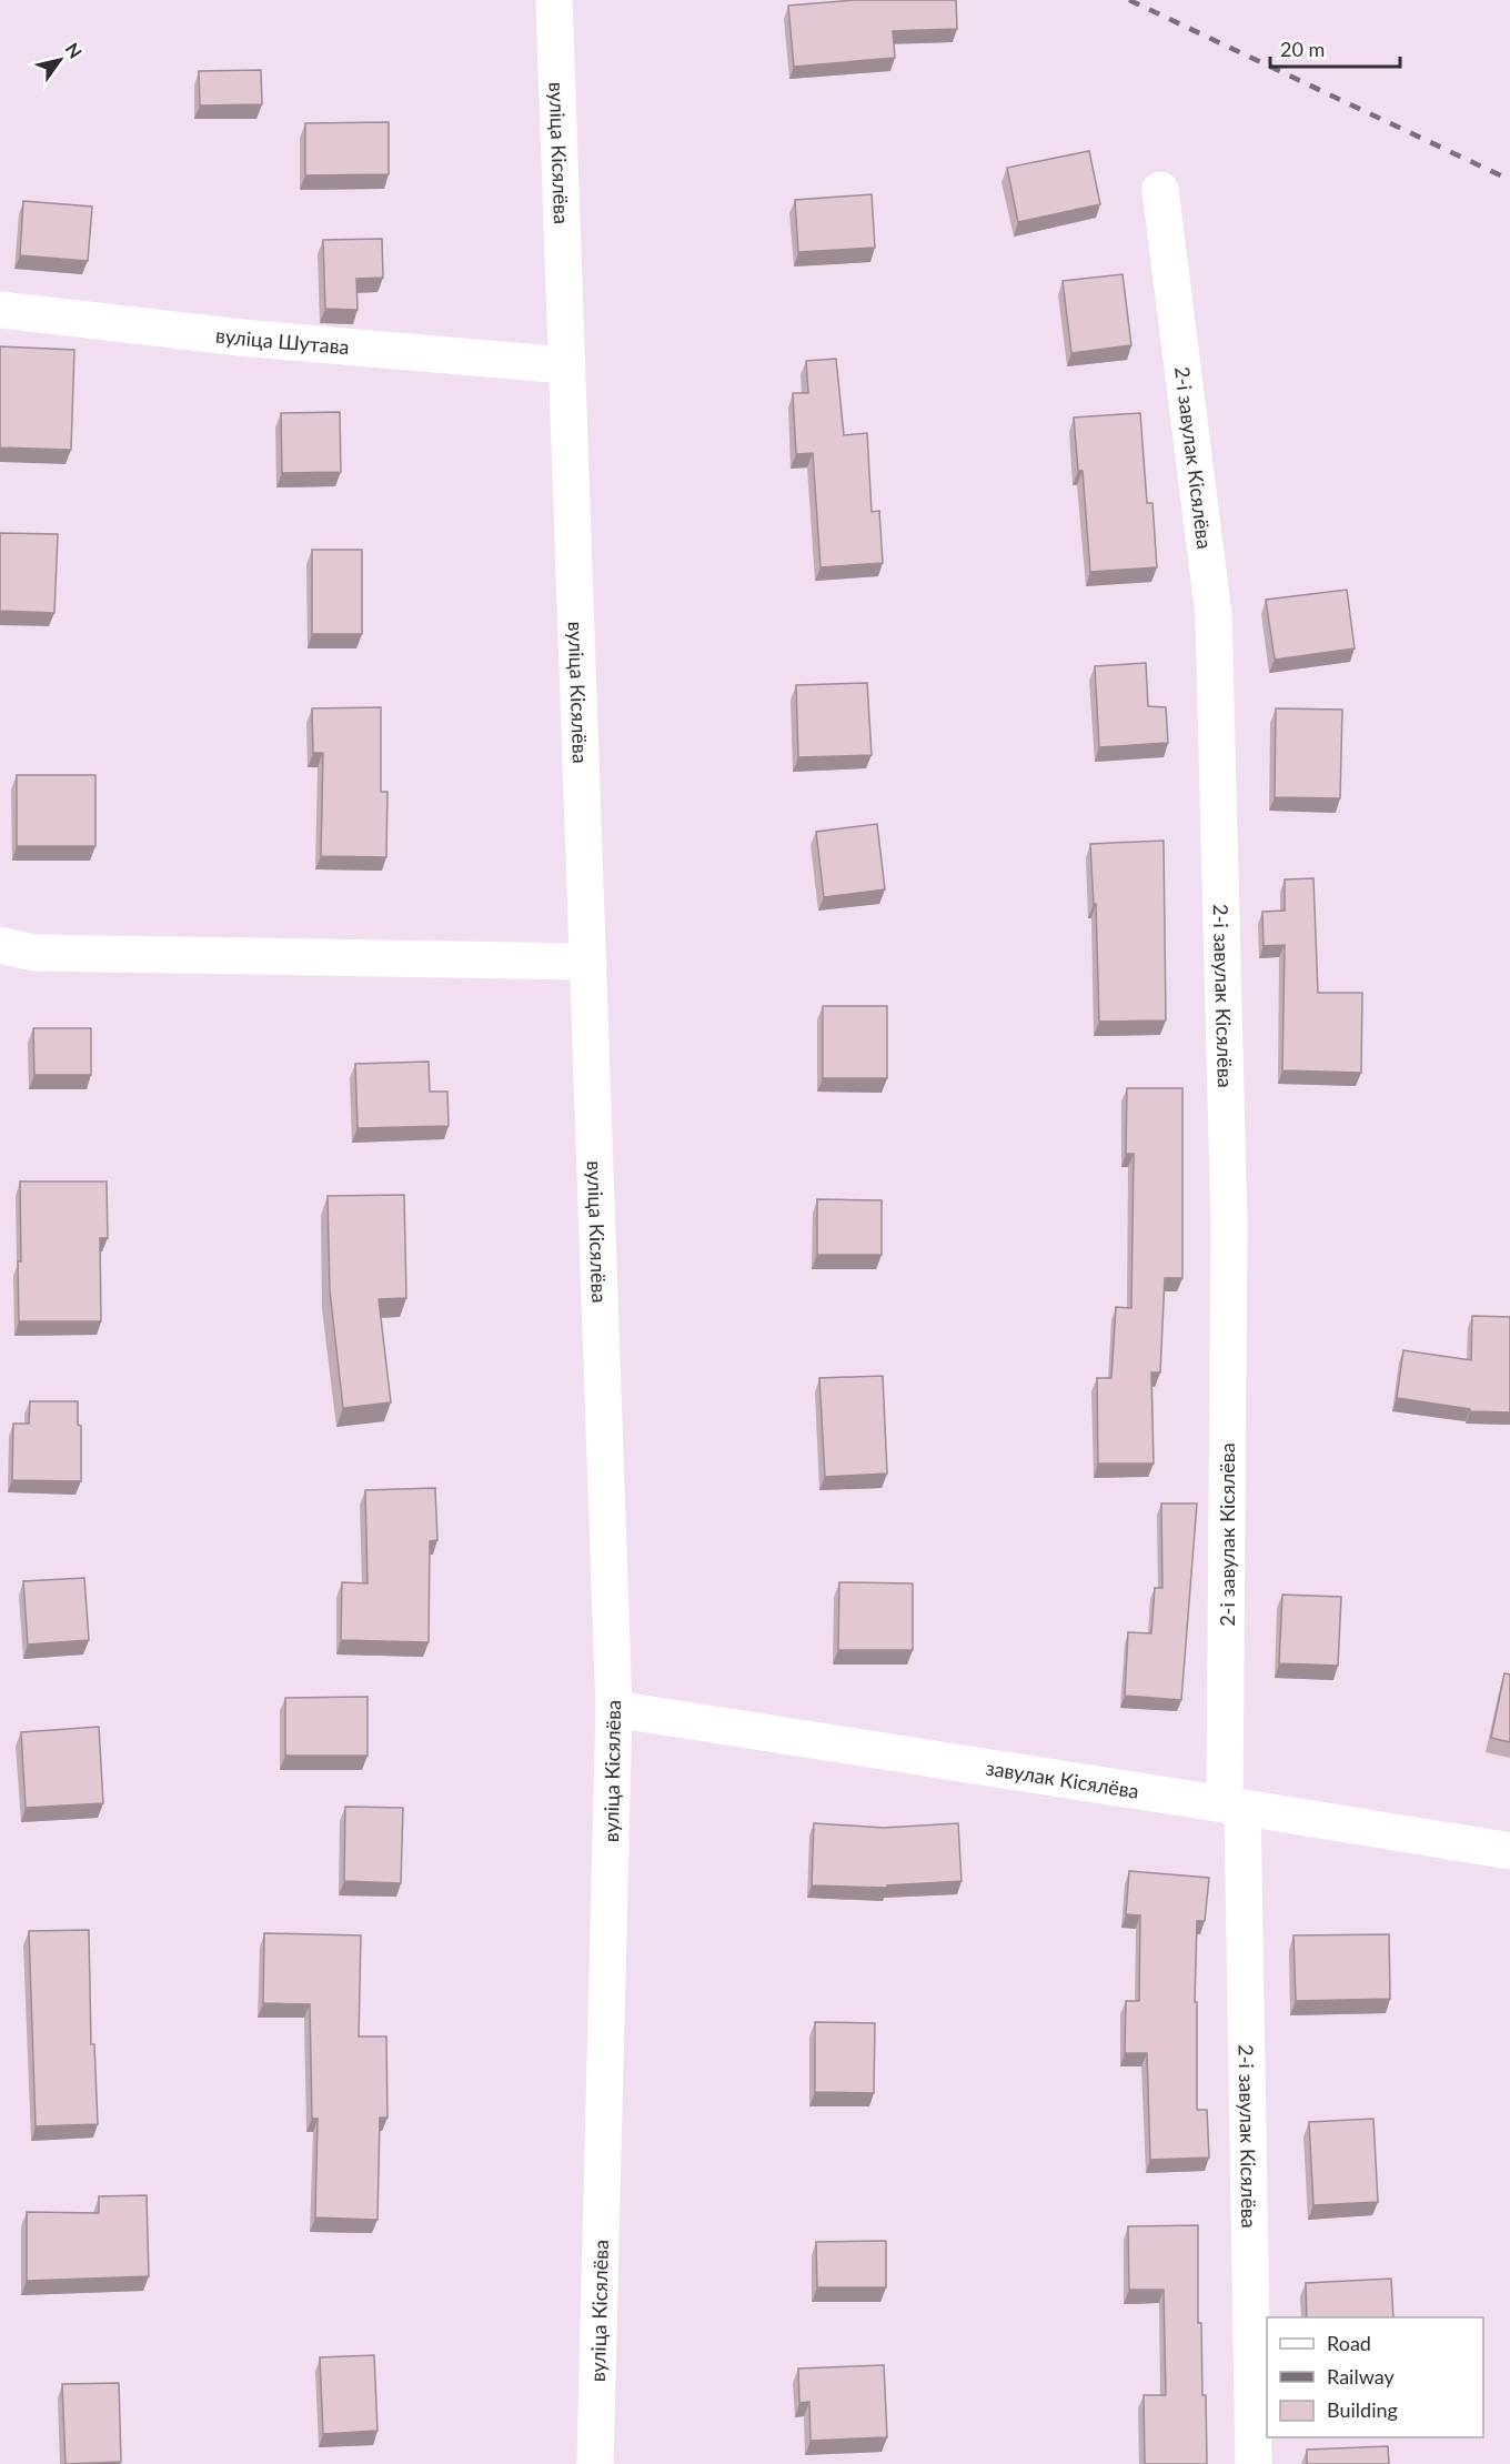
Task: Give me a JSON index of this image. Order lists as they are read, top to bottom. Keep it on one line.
{"streets":{"street":["вуліца Кісялёва","вуліца Шутава","2-і завулак Кісялёва","завулак Кісялёва"]},"crossings":[["вуліца Кісялёва","вуліца Шутава"],["вуліца Кісялёва","завулак Кісялёва"],["2-і завулак Кісялёва","завулак Кісялёва"]],"legend":["Road","Railway","Building"],"scale_bar":"20 m","north":"top right"}
